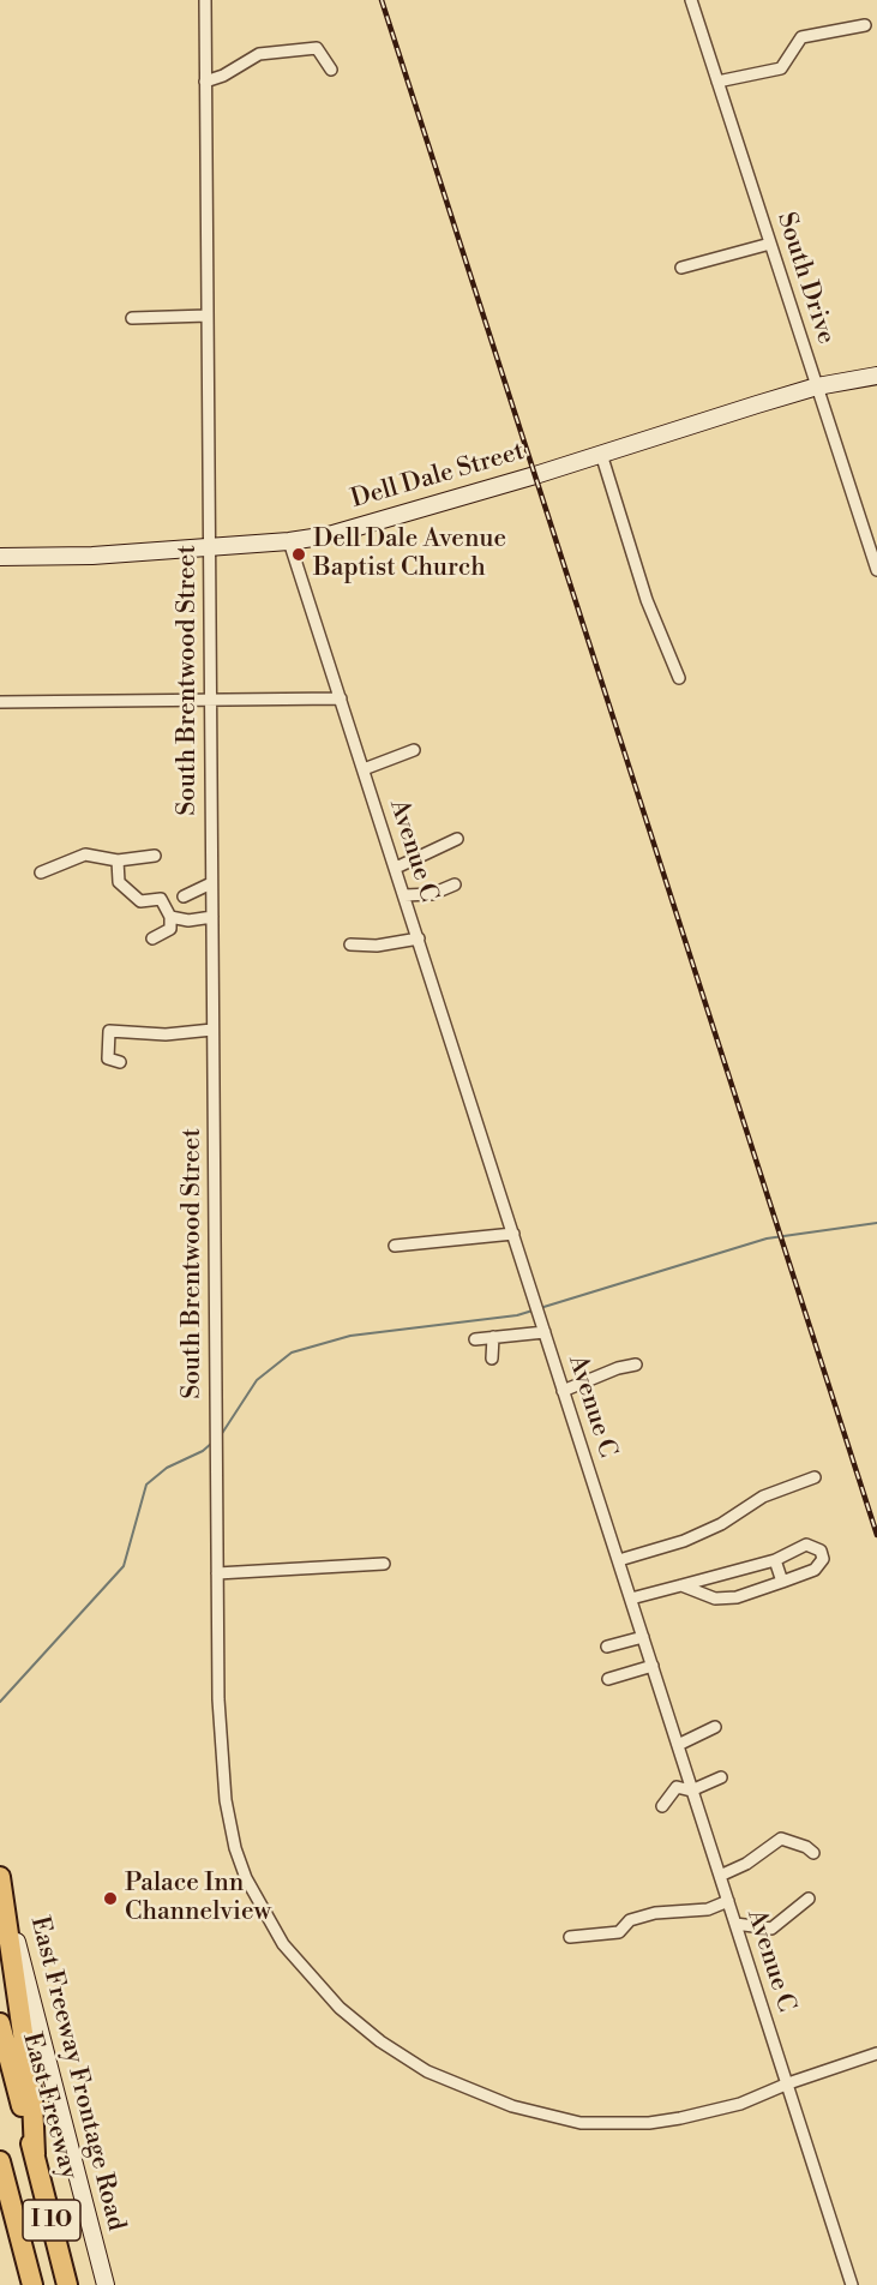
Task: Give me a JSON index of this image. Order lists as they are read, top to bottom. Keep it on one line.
{"streets":{"highway":["East Freeway","I 10"],"main road":["Dell Dale Street","East Freeway Frontage Road"],"street":["South Drive","South Brentwood Street","Avenue C"]},"crossings":[["South Drive","Dell Dale Street"],["Dell Dale Street","South Brentwood Street"],["Dell Dale Street","Avenue C"],["South Brentwood Street","Avenue C"]],"places":["Dell Dale Avenue Baptist Church","Palace Inn Channelview"]}
